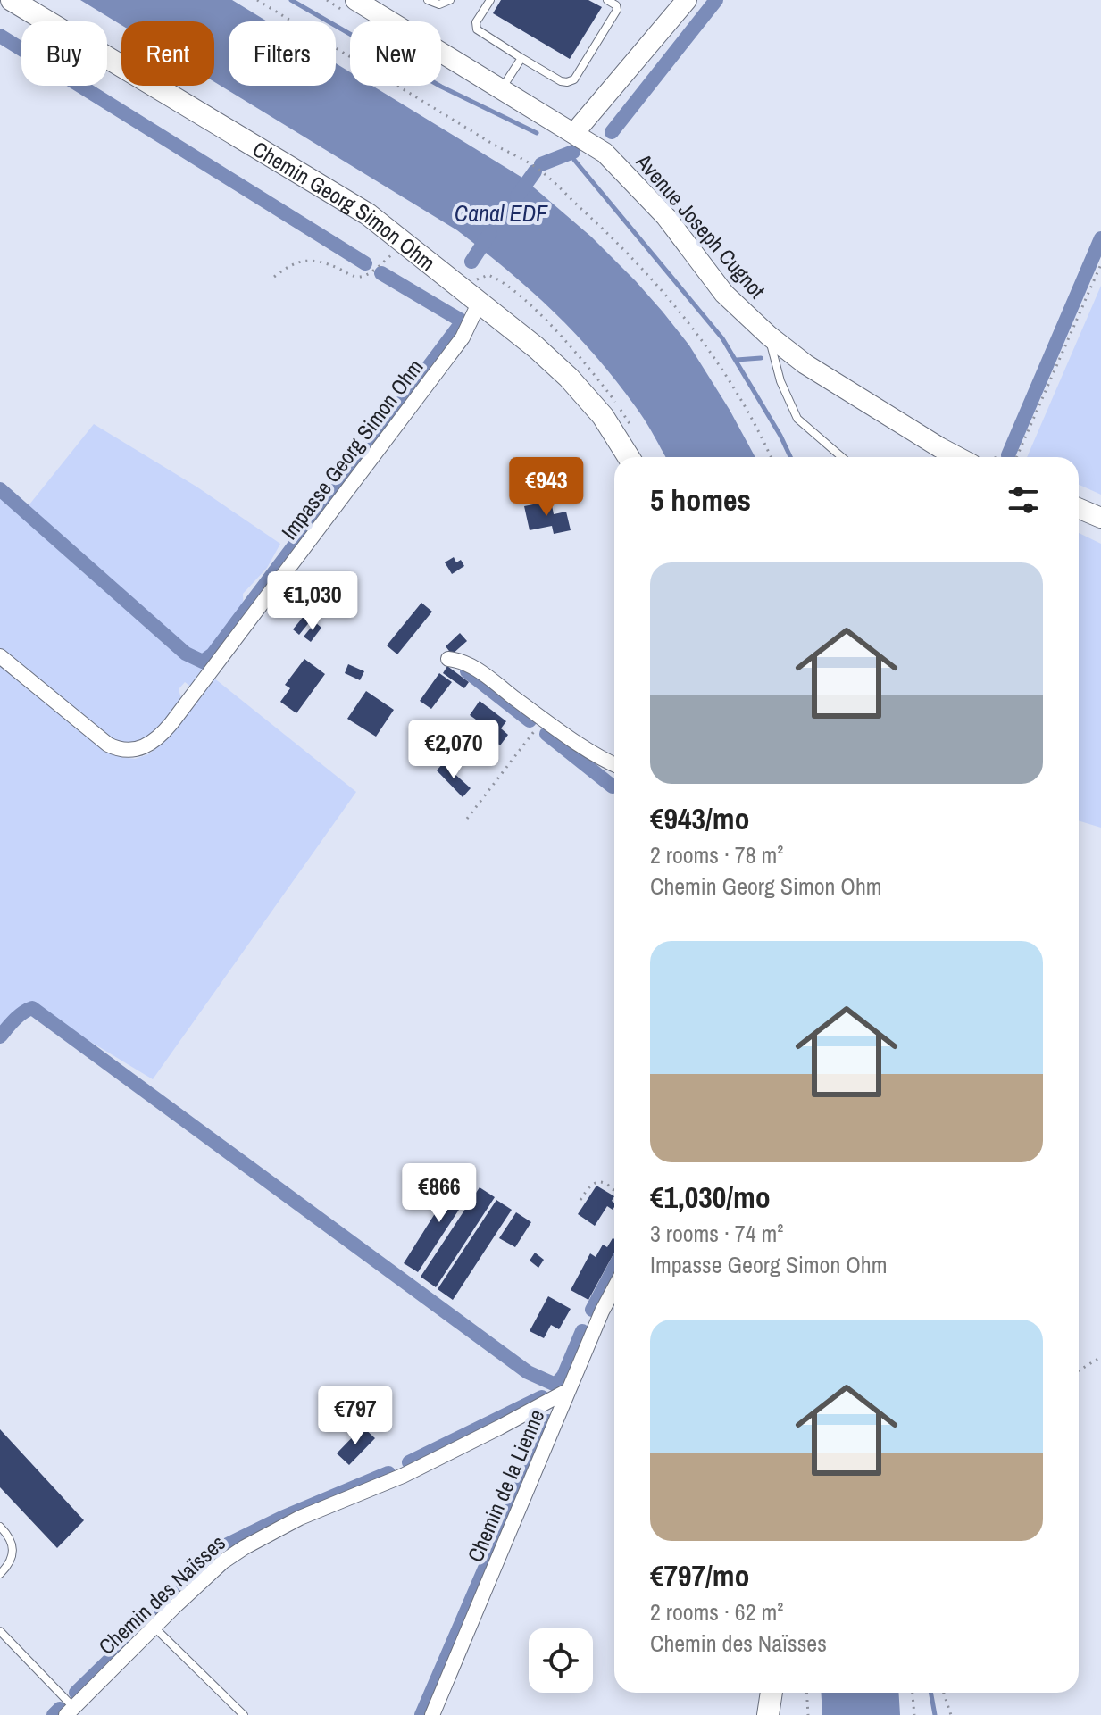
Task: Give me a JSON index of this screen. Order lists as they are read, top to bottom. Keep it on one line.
{"streets":{"main road":["Chemin Georg Simon Ohm"],"street":["Avenue Joseph Cugnot","Impasse Georg Simon Ohm","Chemin de la Lienne","Chemin des Naïsses"]},"crossings":[["Chemin Georg Simon Ohm","Impasse Georg Simon Ohm"],["Chemin de la Lienne","Chemin des Naïsses"]],"water":["Canal EDF"],"page":{"chip":["Buy","Rent","Filters","New"],"price":["€943","€1,030","€2,070","€866","€797"],"heading":"5 homes","list":[{"name":"€943/mo","note":"2 rooms · 78 m² · Chemin Georg Simon Ohm"},{"name":"€1,030/mo","note":"3 rooms · 74 m² · Impasse Georg Simon Ohm"},{"name":"€797/mo","note":"2 rooms · 62 m² · Chemin des Naïsses"}]}}
